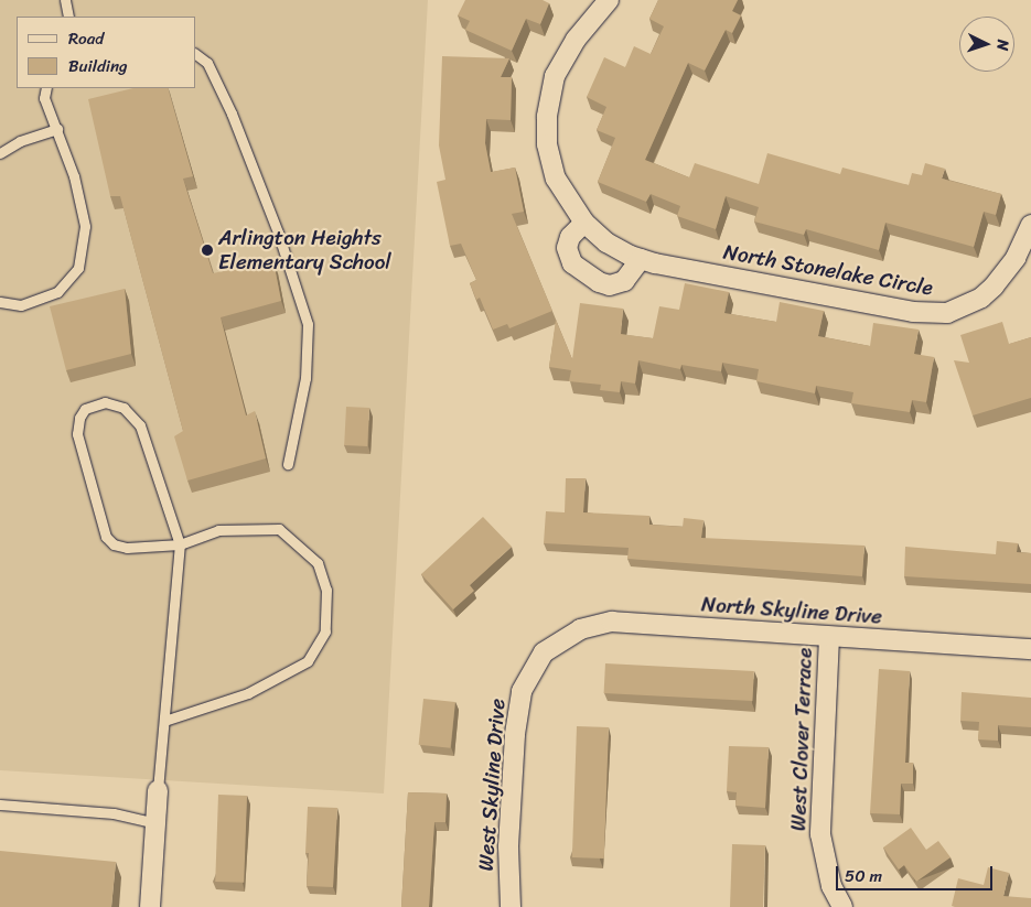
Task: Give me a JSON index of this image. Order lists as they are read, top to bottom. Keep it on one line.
{"streets":{"street":["North Stonelake Circle","North Skyline Drive","West Clover Terrace","West Skyline Drive"]},"crossings":[["North Skyline Drive","West Clover Terrace"],["North Skyline Drive","West Skyline Drive"]],"places":["Arlington Heights Elementary School"],"legend":["Road","Building"],"scale_bar":"50 m","north":"right"}
